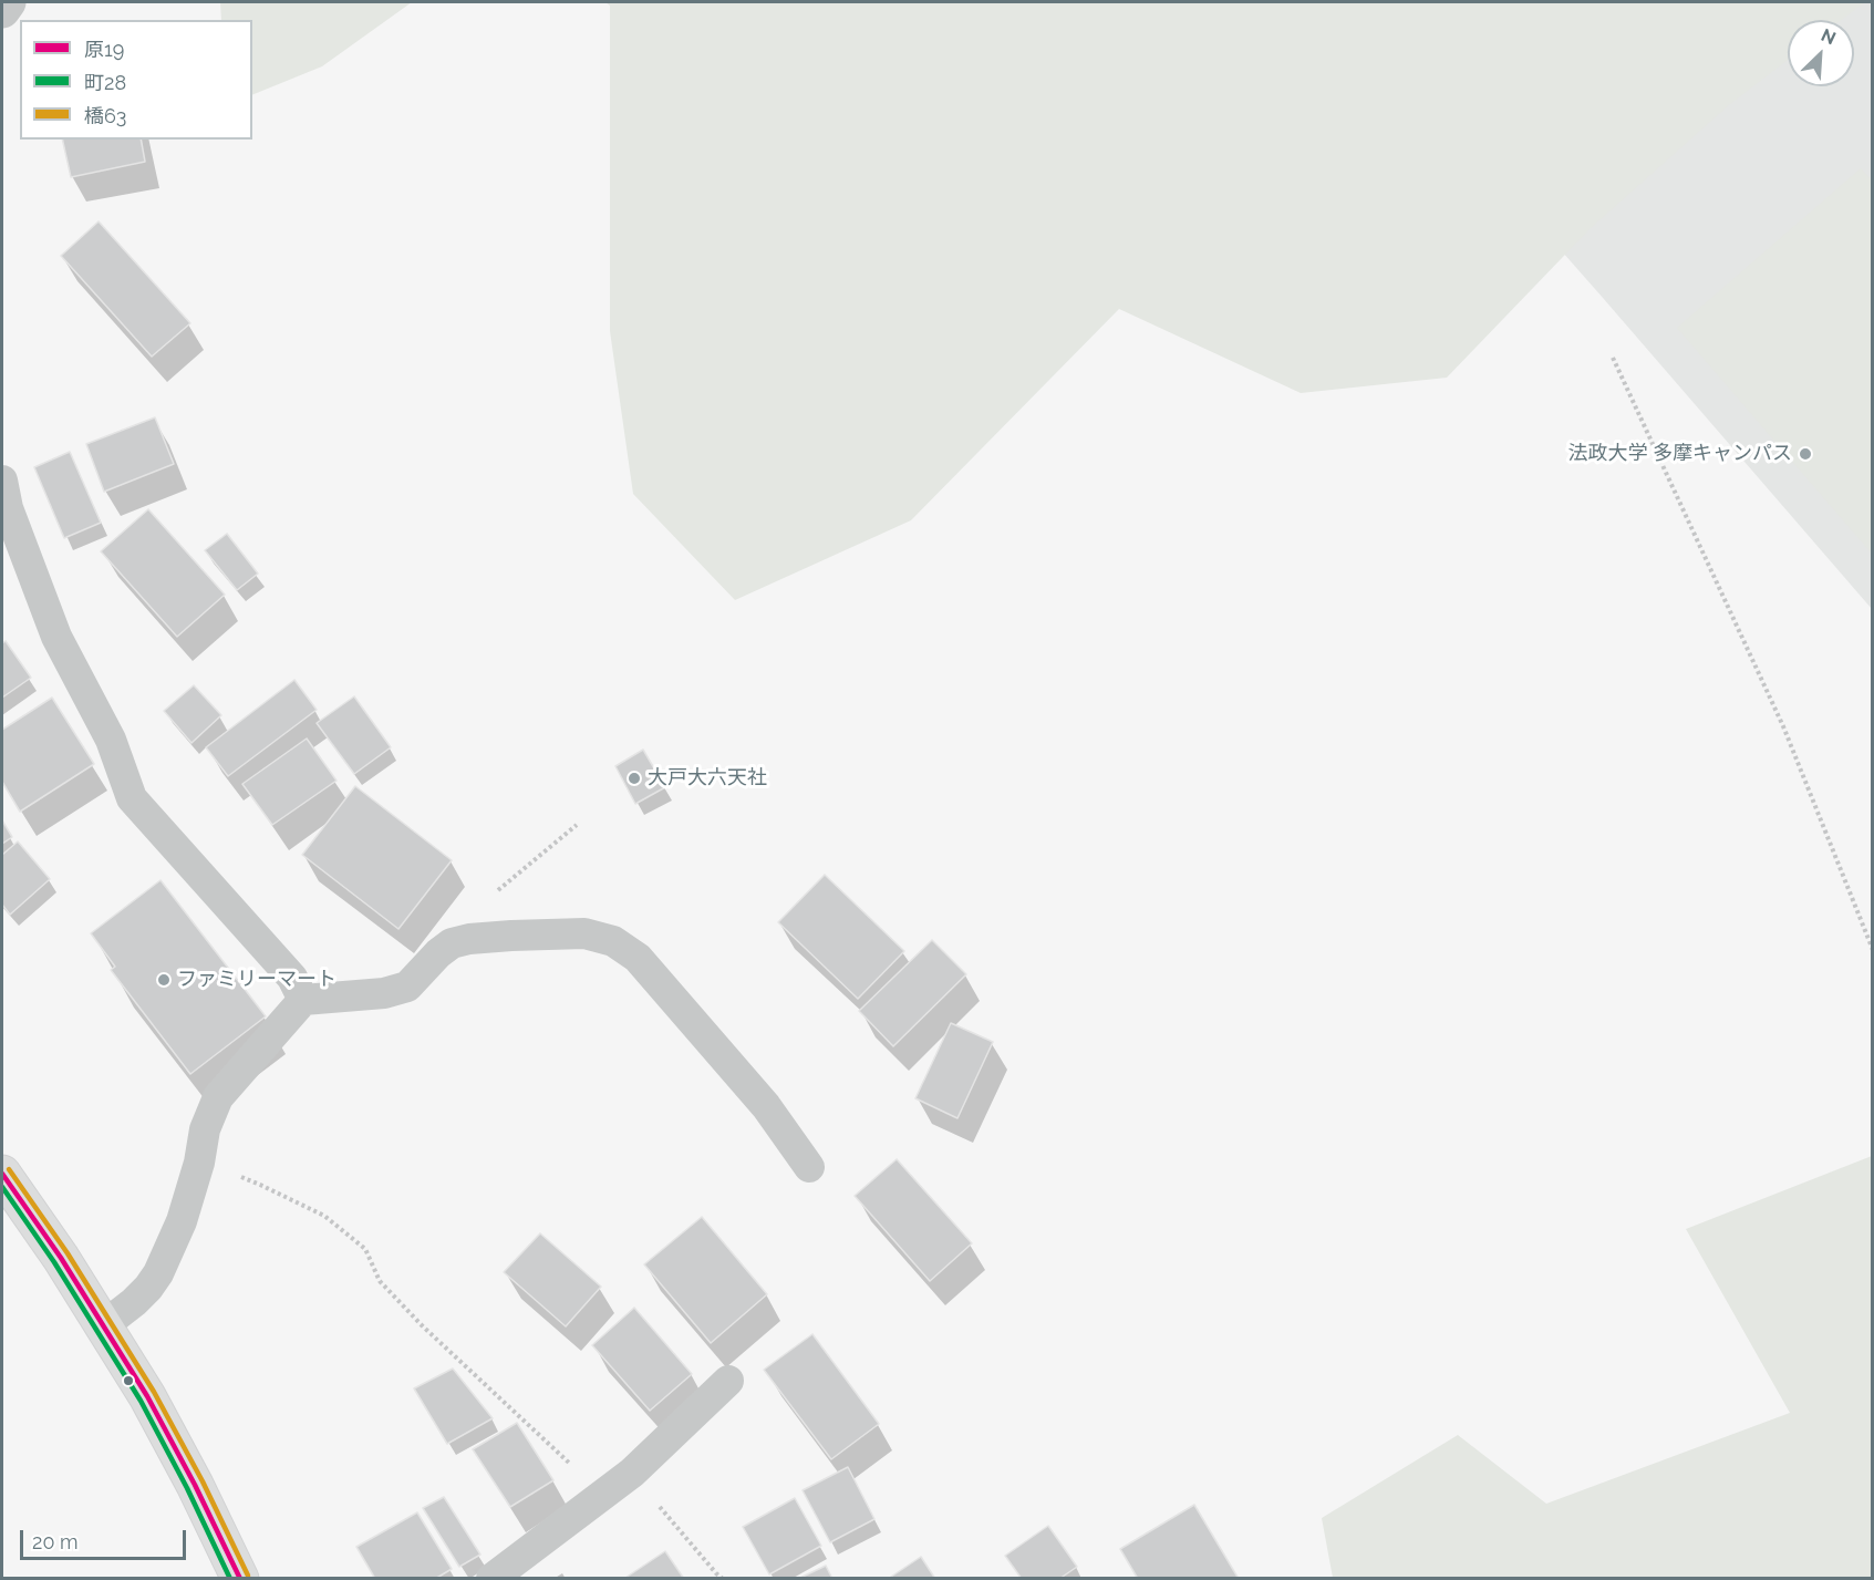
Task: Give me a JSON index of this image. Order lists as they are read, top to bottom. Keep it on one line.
{"places":["法政大学 多摩キャンパス","大戸大六天社","ファミリーマート"],"lines":["transit line 橋63","transit line 原19","transit line 町28"],"legend":["原19","町28","橋63"],"scale_bar":"20 m","north":"top right"}
